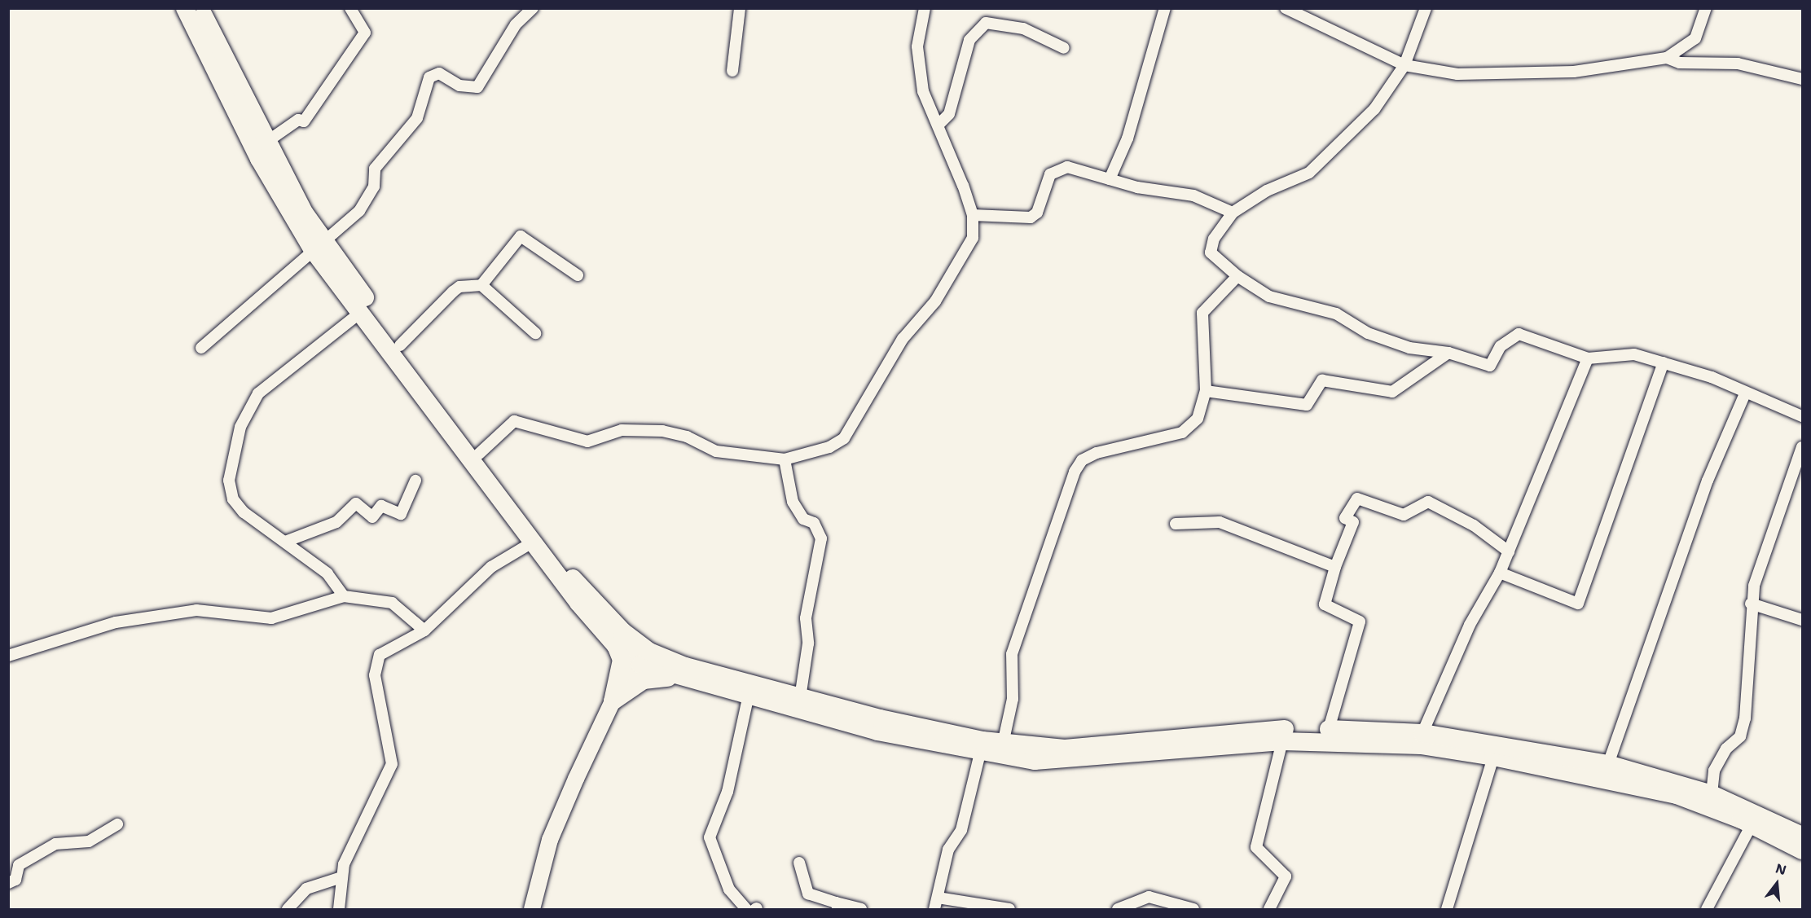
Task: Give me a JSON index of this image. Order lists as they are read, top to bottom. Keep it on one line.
{"north":"top"}
